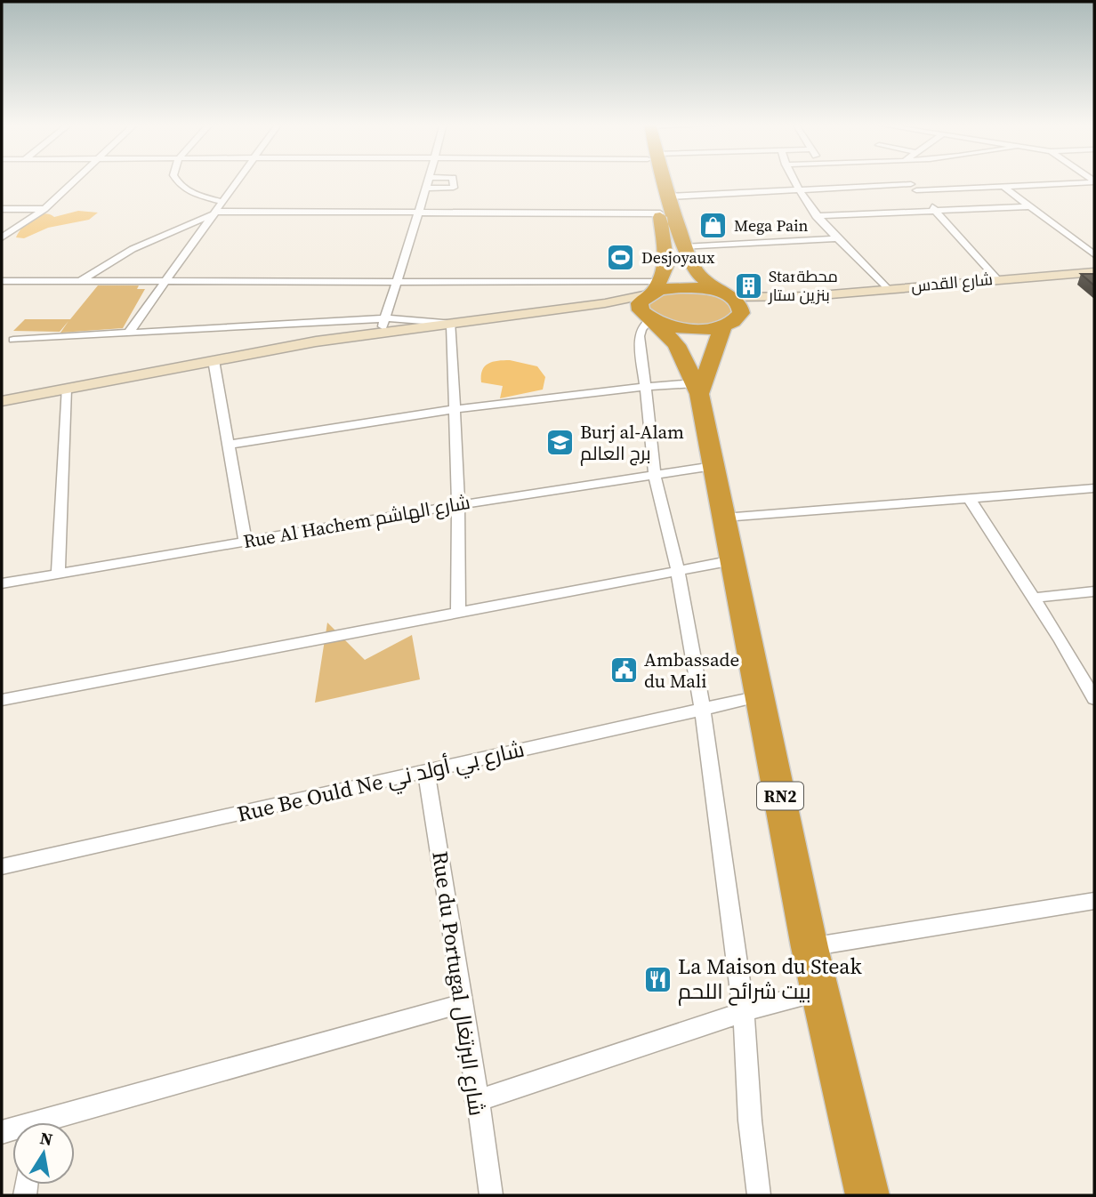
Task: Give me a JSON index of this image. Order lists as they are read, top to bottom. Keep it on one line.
{"streets":{"highway":["RN2"],"street":["شارع القدس","Rue Al Hachem شارع الهاشم","Rue Be Ould Ne شارع بي أولد ني","Rue du Portugal شارع البرتغال"]},"crossings":[["Rue Al Hachem شارع الهاشم","RN2"],["Rue Be Ould Ne شارع بي أولد ني","RN2"],["Rue Be Ould Ne شارع بي أولد ني","Rue du Portugal شارع البرتغال"]],"places":{"shop":["Mega Pain"],"sports":["Desjoyaux"],"building":["Starمحطة بنزين ستار"],"school or university":["Burj al-Alam برج العالم"],"public building":["Ambassade du Mali"],"restaurant":["La Maison du Steak بيت شرائح اللحم"]},"north":"top"}
